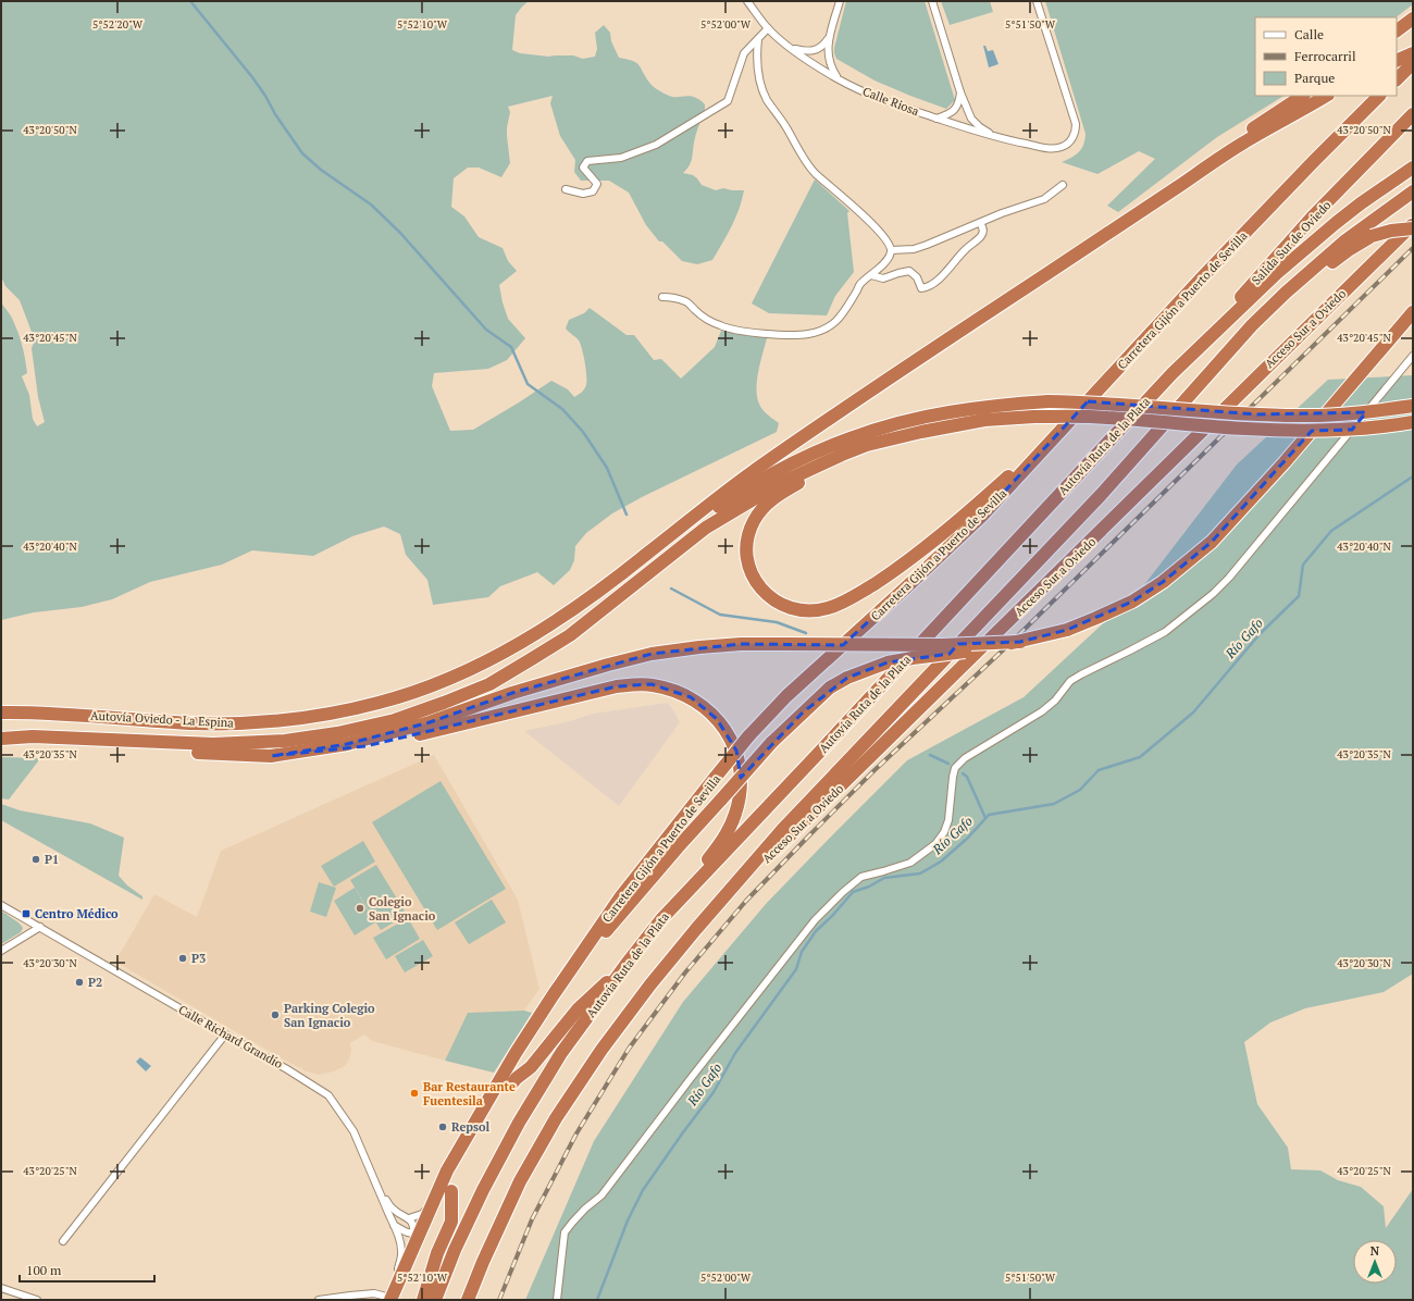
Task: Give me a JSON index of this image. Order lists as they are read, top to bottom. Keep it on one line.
{"streets":{"highway":["Salida Sur de Oviedo","Carretera Gijón a Puerto de Sevilla","Acceso Sur a Oviedo","Autovía Ruta de la Plata","Autovía Oviedo - La Espina"],"street":["Calle Riosa","Calle Richard Grandío"]},"crossings":[["Salida Sur de Oviedo","Autovía Ruta de la Plata"],["Carretera Gijón a Puerto de Sevilla","Calle Richard Grandío"]],"water":["Río Gafo"],"places":{"other":["P1","Colegio San Ignacio","P3","P2","Parking Colegio San Ignacio","Bar Restaurante Fuentesila","Repsol"],"transit":["Centro Médico"]},"legend":["Calle","Ferrocarril","Parque"],"scale_bar":"100 m","north":"top","coordinates":["5°52'20\"W","5°52'10\"W","5°52'00\"W","5°51'50\"W","43°20'50\"N","43°20'45\"N","43°20'40\"N","43°20'35\"N","43°20'30\"N","43°20'25\"N"]}
